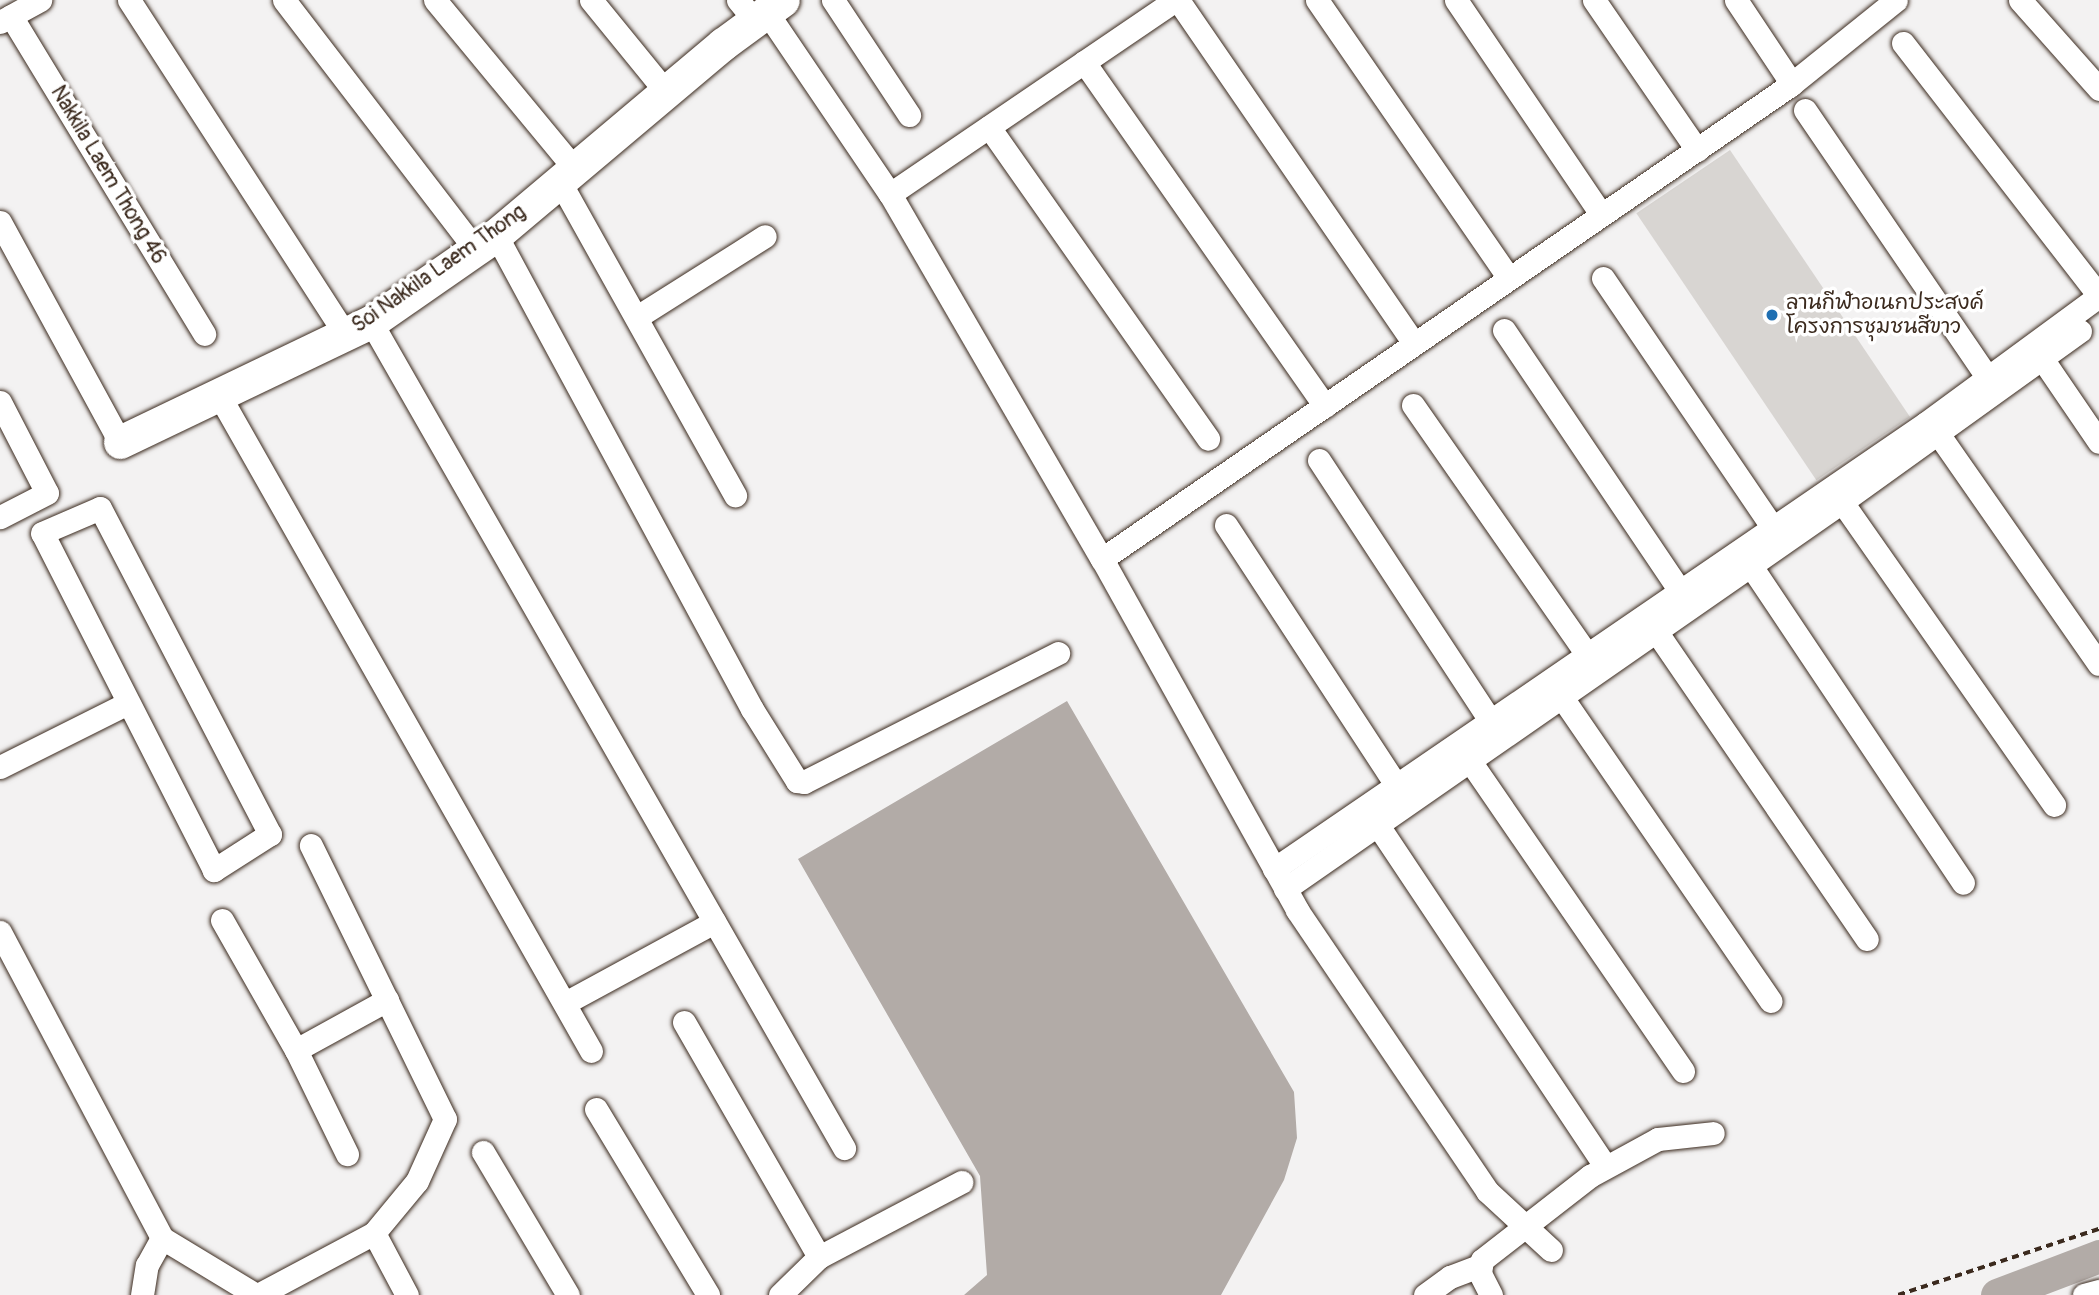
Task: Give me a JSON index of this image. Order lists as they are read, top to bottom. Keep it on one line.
{"streets":{"street":["Nakkila Laem Thong 46","Soi Nakkila Laem Thong"]},"places":["ลานกีฬาอเนกประสงค์ โครงการชุมชนสีขาว"]}
